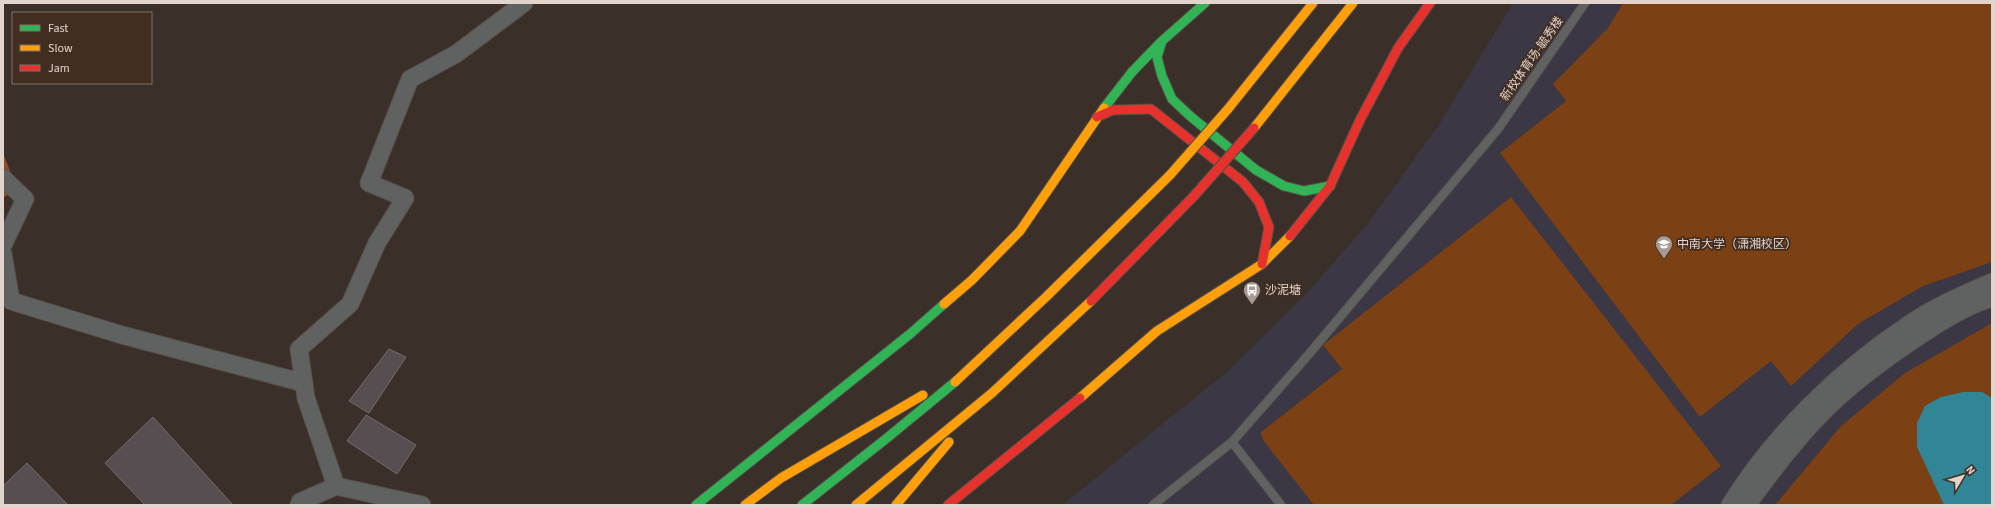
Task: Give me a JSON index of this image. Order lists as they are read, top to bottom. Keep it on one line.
{"streets":{"lane":["新校体育场-毓秀楼"]},"places":{"school or university":["中南大学（潇湘校区）"],"bus stop":["沙泥塘"]},"legend":["Fast","Slow","Jam"],"north":"top right"}
